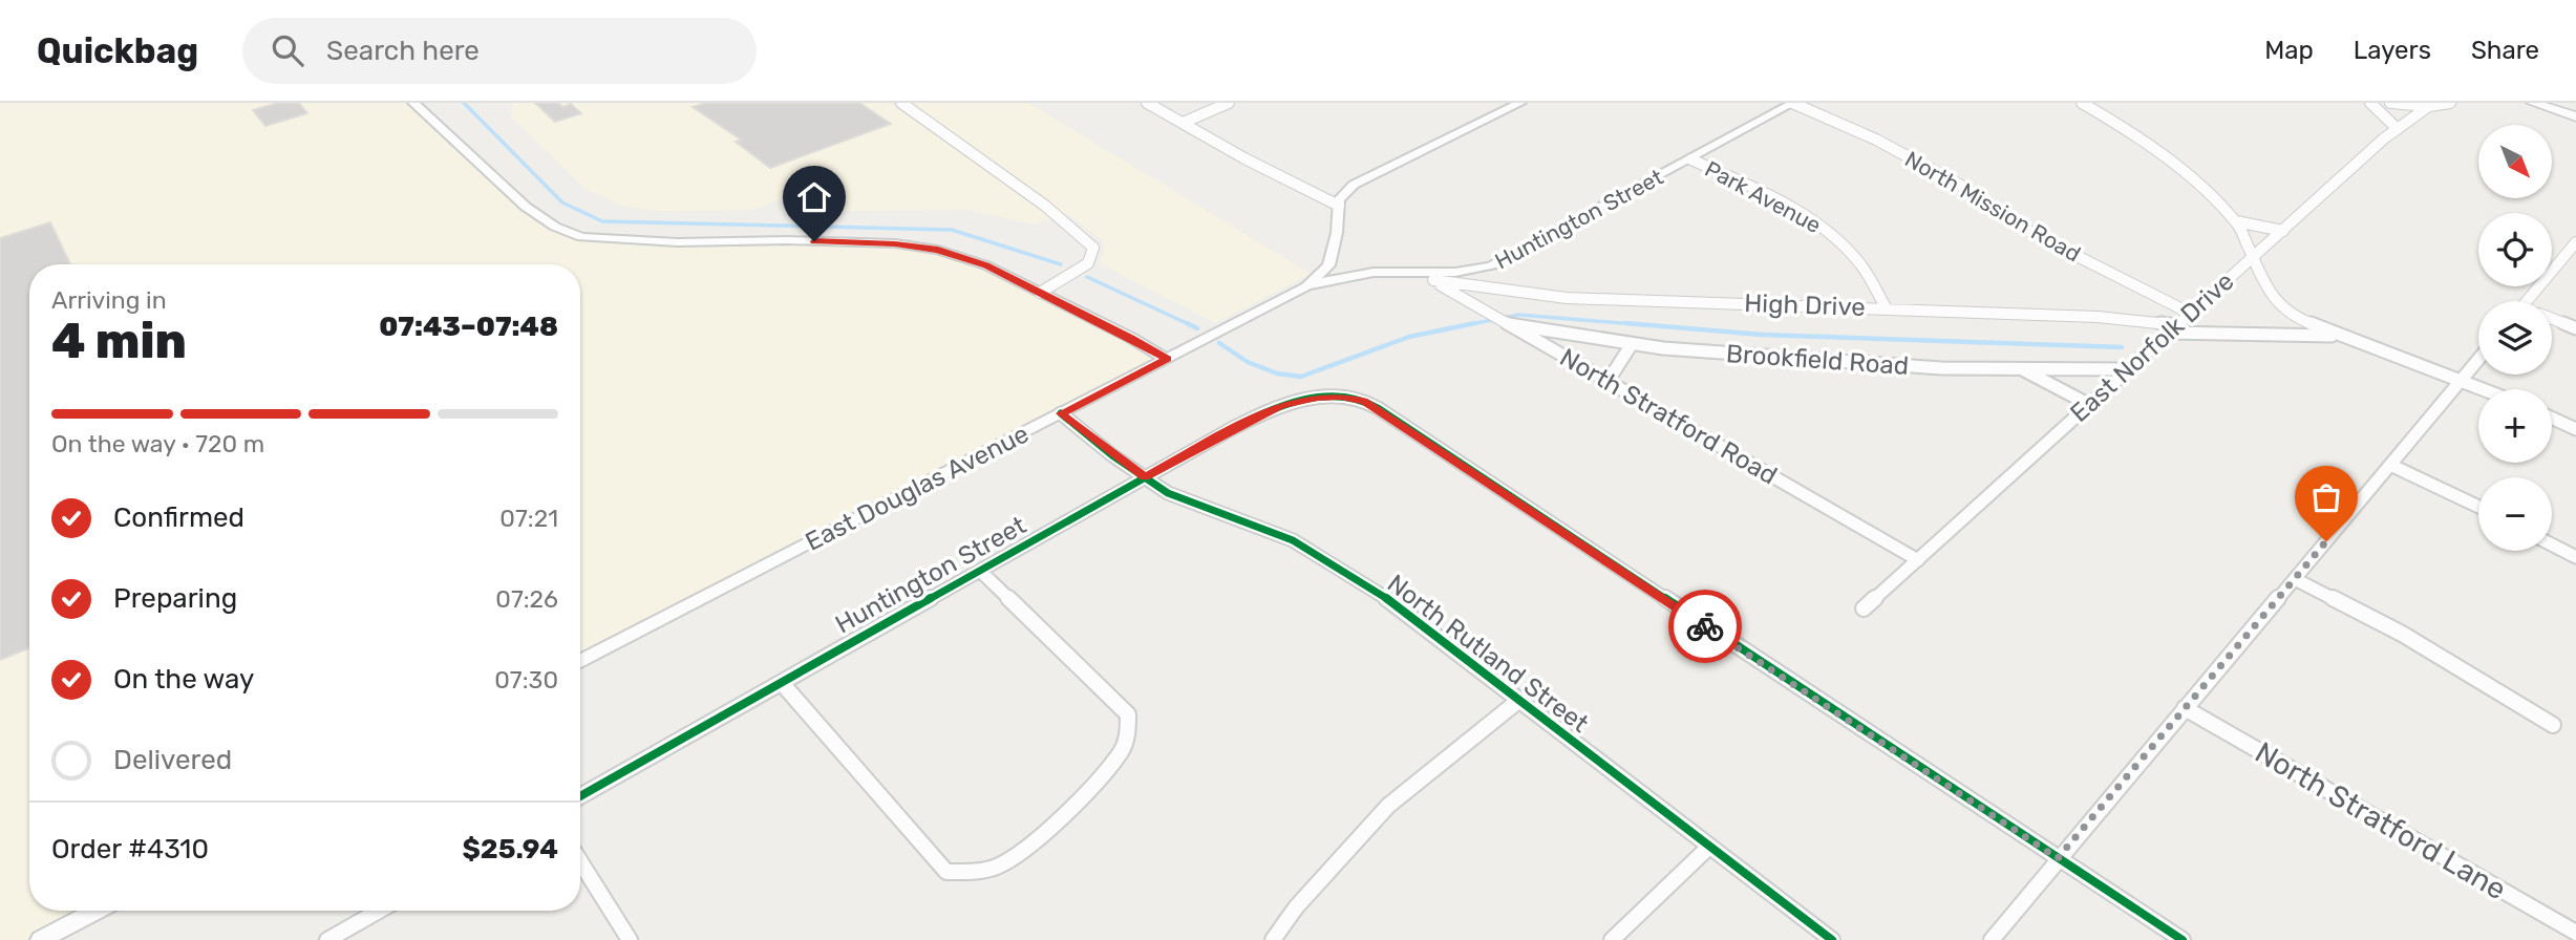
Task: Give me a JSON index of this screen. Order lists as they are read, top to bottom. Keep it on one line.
{"streets":{"street":["Park Avenue","North Mission Road","Huntington Street","High Drive","East Norfolk Drive","Brookfield Road","North Stratford Road","East Douglas Avenue","North Rutland Street","North Stratford Lane"]},"crossings":[["Park Avenue","Huntington Street"],["Park Avenue","High Drive"],["North Mission Road","Huntington Street"],["North Mission Road","East Norfolk Drive"],["Huntington Street","North Stratford Road"],["Huntington Street","East Douglas Avenue"],["Huntington Street","North Rutland Street"],["High Drive","East Norfolk Drive"],["High Drive","North Stratford Road"],["East Norfolk Drive","Brookfield Road"],["East Norfolk Drive","North Stratford Road"],["Brookfield Road","North Stratford Road"],["East Douglas Avenue","North Rutland Street"]],"north":"bottom right","page":{"header":"Quickbag","search":"Search here","nav":["Map","Layers","Share"],"map_buttons":["+","−"],"heading":["4 min","Arriving in","07:43–07:48"],"panel":["Order #4310","$25.94"],"bar":"On the way · 720 m","list":[["Confirmed","07:21"],["Preparing","07:26"],["On the way","07:30"],"Delivered"]}}
